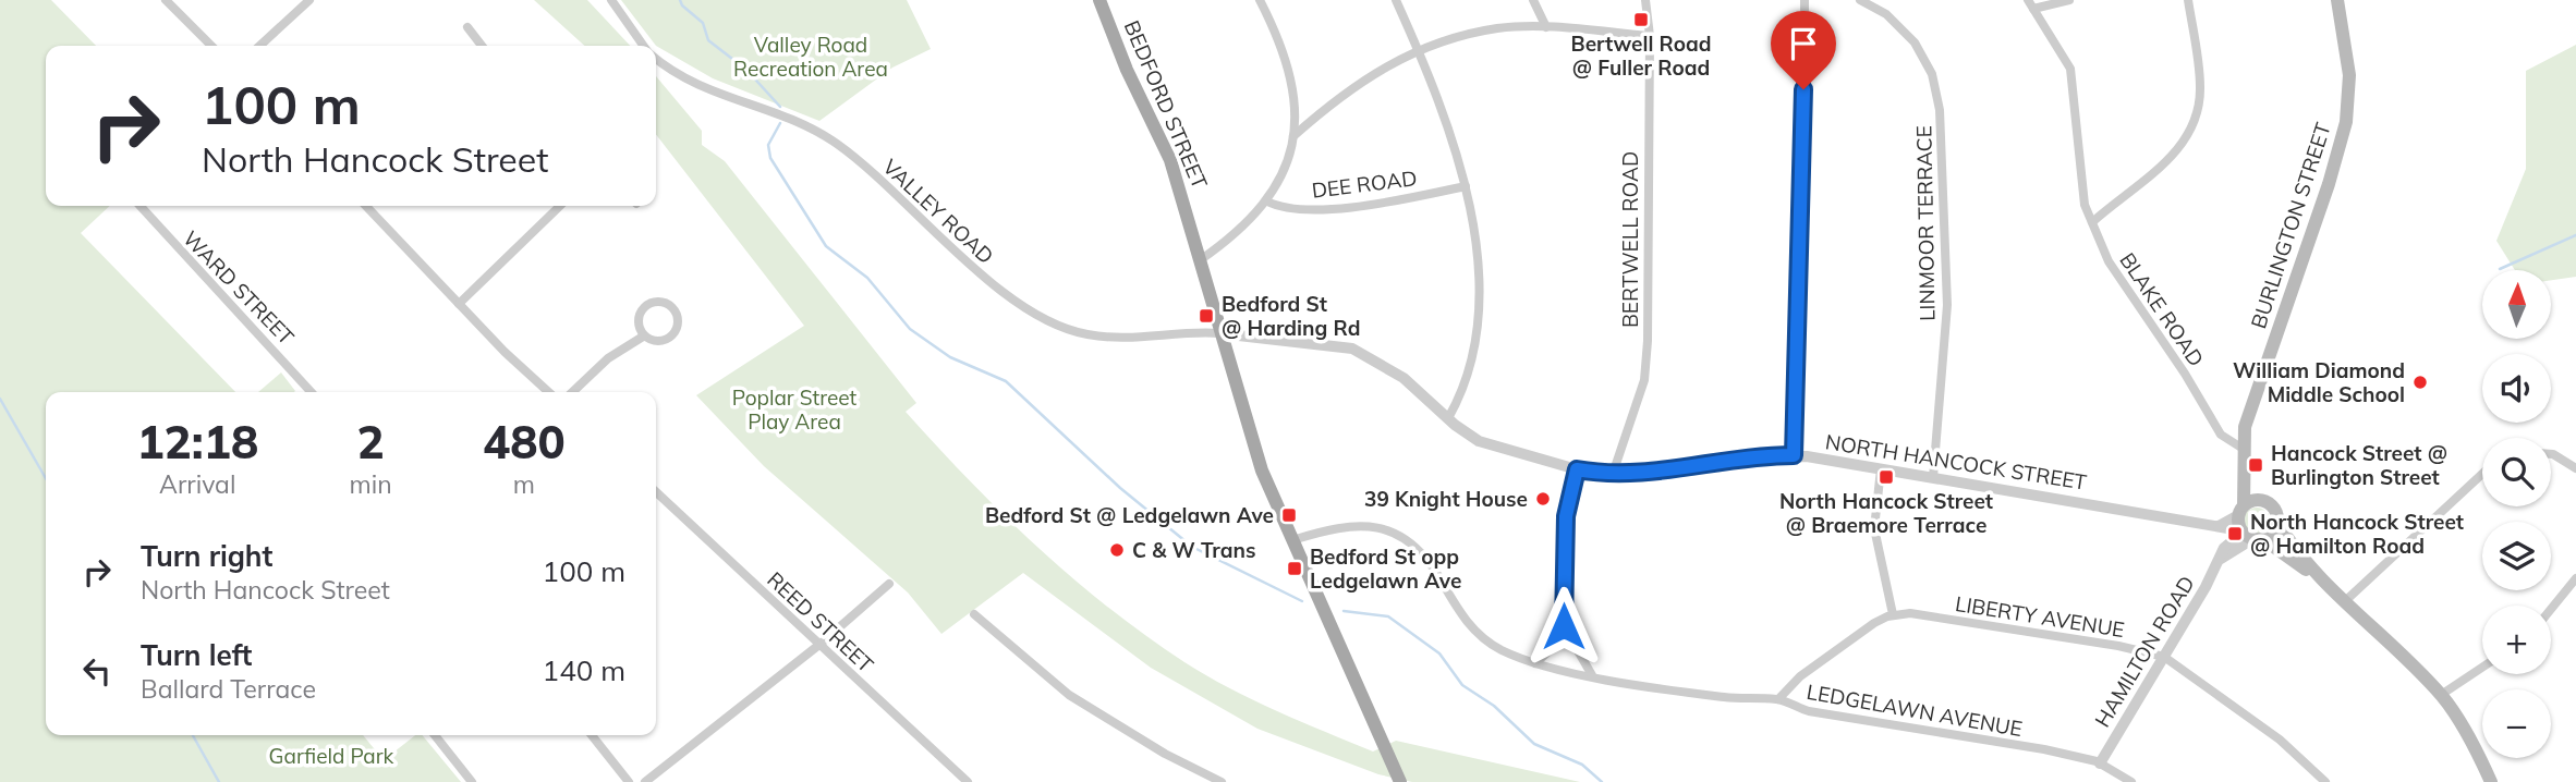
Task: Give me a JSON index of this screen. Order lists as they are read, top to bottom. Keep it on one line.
{"streets":{"main road":["BEDFORD STREET","BURLINGTON STREET"],"street":["DEE ROAD","VALLEY ROAD","LINMOOR TERRACE","BERTWELL ROAD","WARD STREET","BLAKE ROAD","NORTH HANCOCK STREET","LIBERTY AVENUE","REED STREET","HAMILTON ROAD","LEDGELAWN AVENUE"]},"crossings":[["BEDFORD STREET","VALLEY ROAD"],["BEDFORD STREET","NORTH HANCOCK STREET"],["BEDFORD STREET","LEDGELAWN AVENUE"],["VALLEY ROAD","NORTH HANCOCK STREET"],["LINMOOR TERRACE","NORTH HANCOCK STREET"],["BURLINGTON STREET","BLAKE ROAD"],["BURLINGTON STREET","NORTH HANCOCK STREET"],["BURLINGTON STREET","HAMILTON ROAD"],["BERTWELL ROAD","NORTH HANCOCK STREET"],["NORTH HANCOCK STREET","HAMILTON ROAD"],["LIBERTY AVENUE","HAMILTON ROAD"],["HAMILTON ROAD","LEDGELAWN AVENUE"]],"parks":["Valley Road Recreation Area","Poplar Street Play Area","Garfield Park"],"places":{"transit":["Bertwell Road @ Fuller Road","Bedford St @ Harding Rd","Hancock Street @ Burlington Street","North Hancock Street @ Braemore Terrace","Bedford St @ Ledgelawn Ave","North Hancock Street @ Hamilton Road","Bedford St opp Ledgelawn Ave"],"other":["William Diamond Middle School","39 Knight House","C & W Trans"]},"north":"top","page":{"turn":["100 m","North Hancock Street"],"map_buttons":["+","−"],"eta":["12:18","Arrival","2","min","480","m"],"list":[{"name":"Turn right","note":"North Hancock Street","value":"100 m"},{"name":"Turn left","note":"Ballard Terrace","value":"140 m"}]}}
